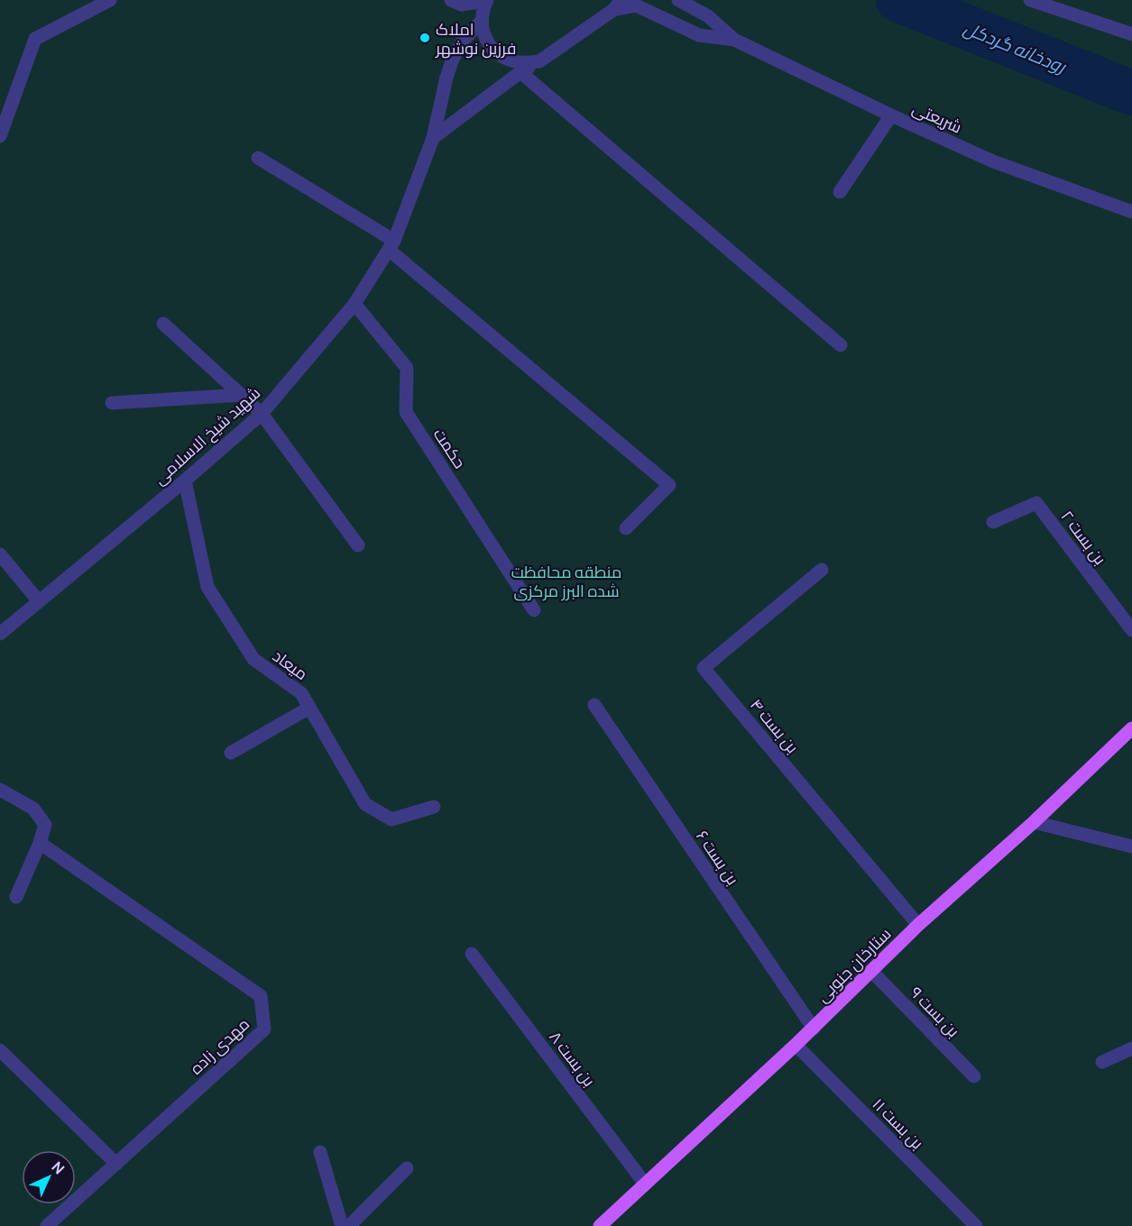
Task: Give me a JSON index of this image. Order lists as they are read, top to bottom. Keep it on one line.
{"streets":{"main road":["ستارخان جنوبی"],"street":["شریعتی","شهید شیخ الاسلامی","حکمت","بن بست ۲","میعاد","بن بست ۴","بن بست ۶","بن بست ۹","مهدی زاده","بن بست ۸","بن بست ۱۱"]},"crossings":[["شهید شیخ الاسلامی","حکمت"],["شهید شیخ الاسلامی","میعاد"],["بن بست ۴","ستارخان جنوبی"],["بن بست ۶","ستارخان جنوبی"],["ستارخان جنوبی","بن بست ۹"],["ستارخان جنوبی","بن بست ۸"],["ستارخان جنوبی","بن بست ۱۱"]],"water":["رودخانه گردکل"],"parks":["منطقه محافظت شده البرز مرکزی"],"places":["املاک فرزین نوشهر"],"north":"top right"}
